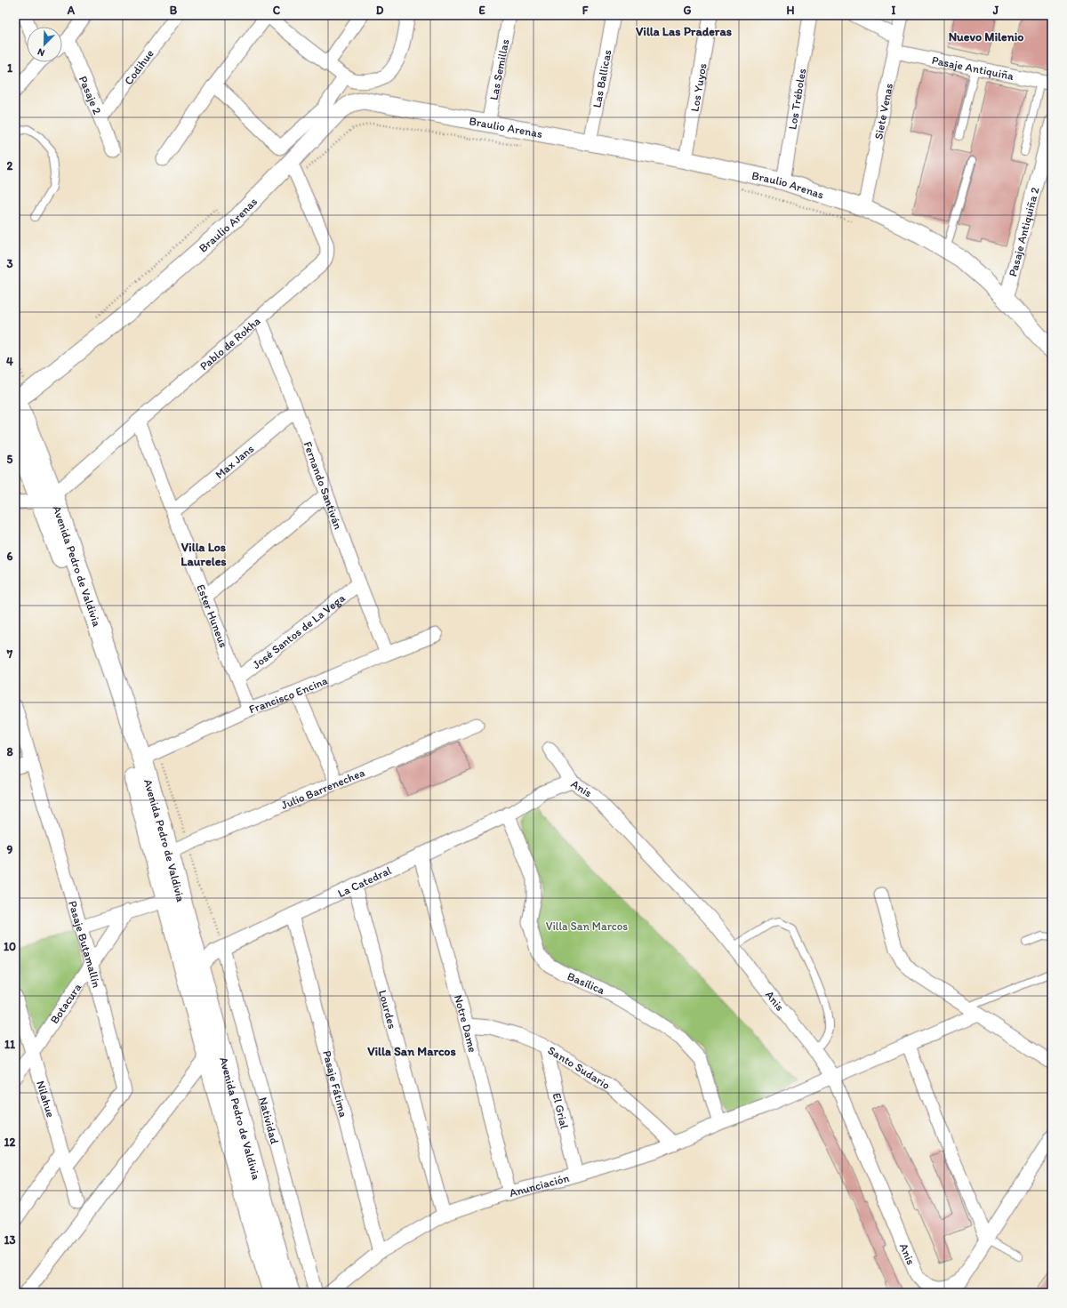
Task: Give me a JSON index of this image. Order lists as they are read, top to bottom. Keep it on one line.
{"streets":{"main road":["Avenida Pedro de Valdivia"],"street":["Codihue","Pasaje Antiquiña","Las Semillas","Las Ballicas","Los Yuyos","Pasaje 2","Los Tréboles","Siete Venas","Braulio Arenas","Pasaje Antiquiña 2","Pablo de Rokha","Max Jans","Fernando Santiván","Ester Huneus","José Santos de La Vega","Francisco Encina","Anis","Julio Barrenechea","La Catedral","Pasaje Butamallín","Basílica","Botacura","Lourdes","Notre Dame","Santo Sudario","Pasaje Fátima","Nilahue","El Grial","Natividad","Anunciación"]},"crossings":[["Codihue","Pasaje 2"],["Pasaje Antiquiña","Siete Venas"],["Las Semillas","Braulio Arenas"],["Las Ballicas","Braulio Arenas"],["Los Yuyos","Braulio Arenas"],["Los Tréboles","Braulio Arenas"],["Siete Venas","Braulio Arenas"],["Braulio Arenas","Pasaje Antiquiña 2"],["Braulio Arenas","Pablo de Rokha"],["Braulio Arenas","Avenida Pedro de Valdivia"],["Pablo de Rokha","Fernando Santiván"],["Pablo de Rokha","Avenida Pedro de Valdivia"],["Pablo de Rokha","Ester Huneus"],["Max Jans","Fernando Santiván"],["Max Jans","Ester Huneus"],["Fernando Santiván","José Santos de La Vega"],["Fernando Santiván","Francisco Encina"],["Avenida Pedro de Valdivia","Francisco Encina"],["Avenida Pedro de Valdivia","Julio Barrenechea"],["Avenida Pedro de Valdivia","La Catedral"],["Ester Huneus","José Santos de La Vega"],["Ester Huneus","Francisco Encina"],["Anis","La Catedral"],["Anis","Anunciación"],["La Catedral","Basílica"],["La Catedral","Lourdes"],["La Catedral","Notre Dame"],["La Catedral","Pasaje Fátima"],["La Catedral","Natividad"],["Pasaje Butamallín","Botacura"],["Pasaje Butamallín","Nilahue"],["Basílica","Anunciación"],["Botacura","Nilahue"],["Lourdes","Anunciación"],["Notre Dame","Santo Sudario"],["Notre Dame","Anunciación"],["Santo Sudario","El Grial"],["Santo Sudario","Anunciación"],["Pasaje Fátima","Anunciación"],["El Grial","Anunciación"]],"districts":["Villa Las Praderas","Nuevo Milenio","Villa Los Laureles","Villa San Marcos"],"parks":["Villa San Marcos"],"north":"bottom left","grid":{"columns":["A","B","C","D","E","F","G","H","I","J"],"rows":["1","2","3","4","5","6","7","8","9","10","11","12","13"]}}
